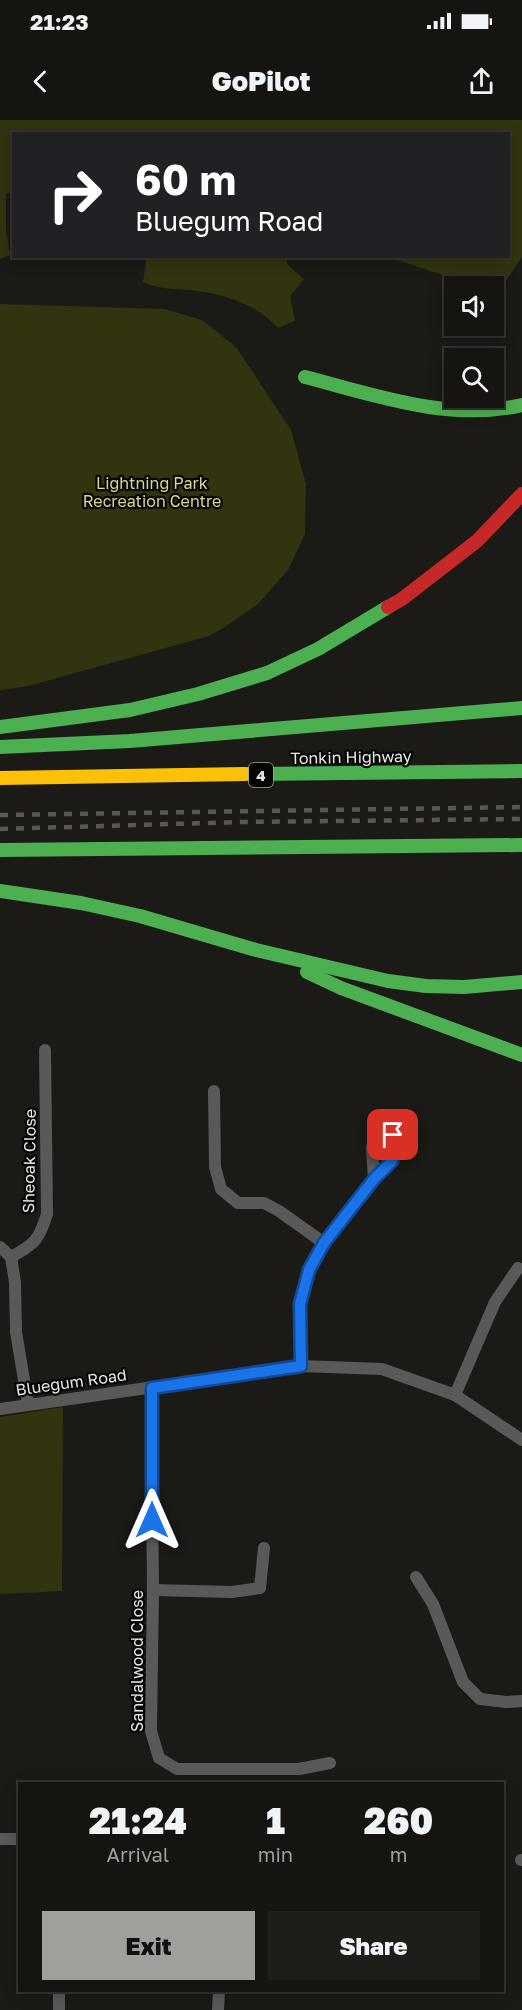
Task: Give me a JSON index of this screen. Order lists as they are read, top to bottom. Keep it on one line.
{"streets":{"highway":["Tonkin Highway","4"],"street":["Sheoak Close","Bluegum Road","Sandalwood Close"]},"crossings":[["Bluegum Road","Sandalwood Close"]],"parks":["Lightning Park Recreation Centre"],"page":{"status":"21:23","header":"GoPilot","turn":["60 m","Bluegum Road"],"eta":["21:24","Arrival","1","min","260","m"],"buttons":["Exit","Share"]}}
